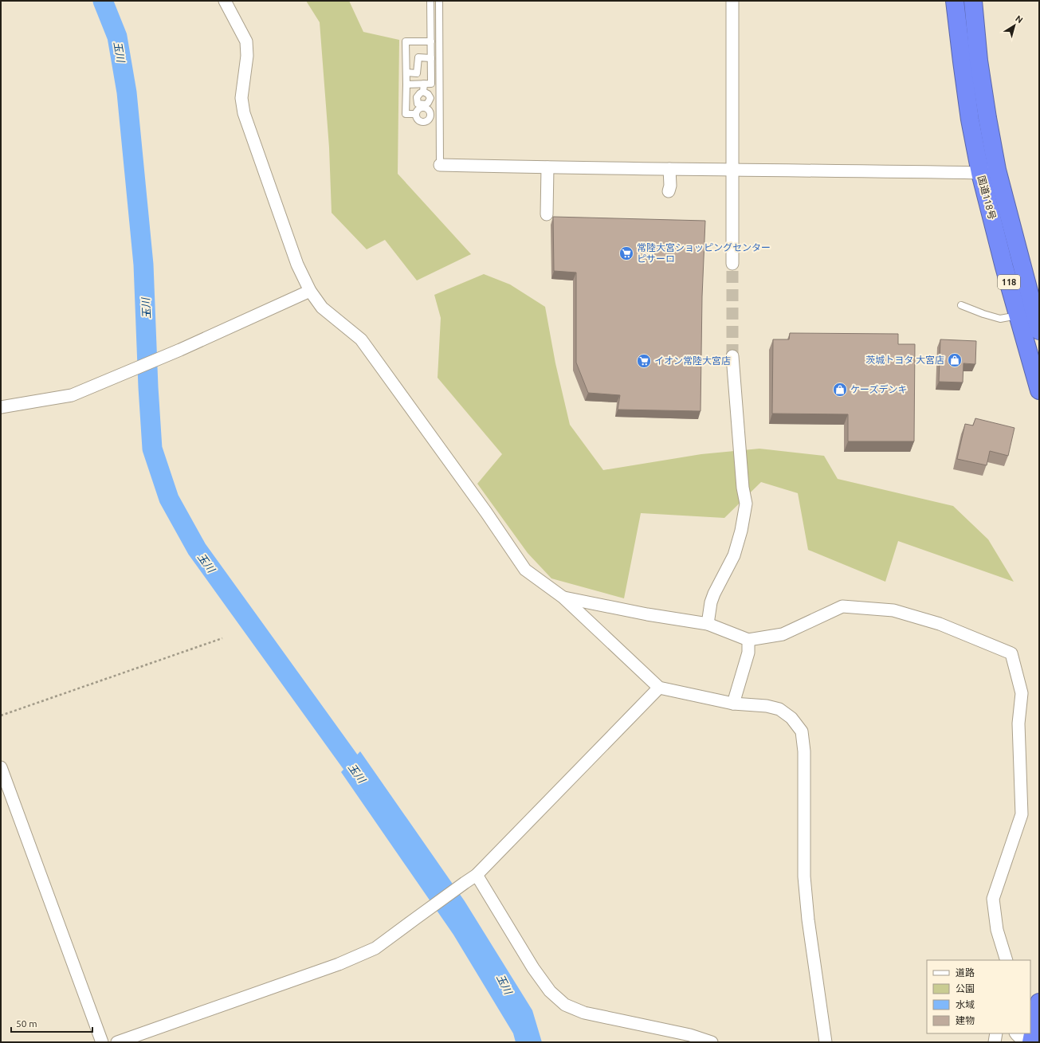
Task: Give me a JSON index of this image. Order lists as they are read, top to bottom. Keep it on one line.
{"streets":{"highway":["国道118号","118"]},"water":["玉川"],"places":{"supermarket":["常陸大宮ショッピングセンター ピサーロ","イオン常陸大宮店"],"shop":["茨城トヨタ 大宮店","ケーズデンキ"]},"legend":["道路","公園","水域","建物"],"scale_bar":"50 m","north":"top right"}
